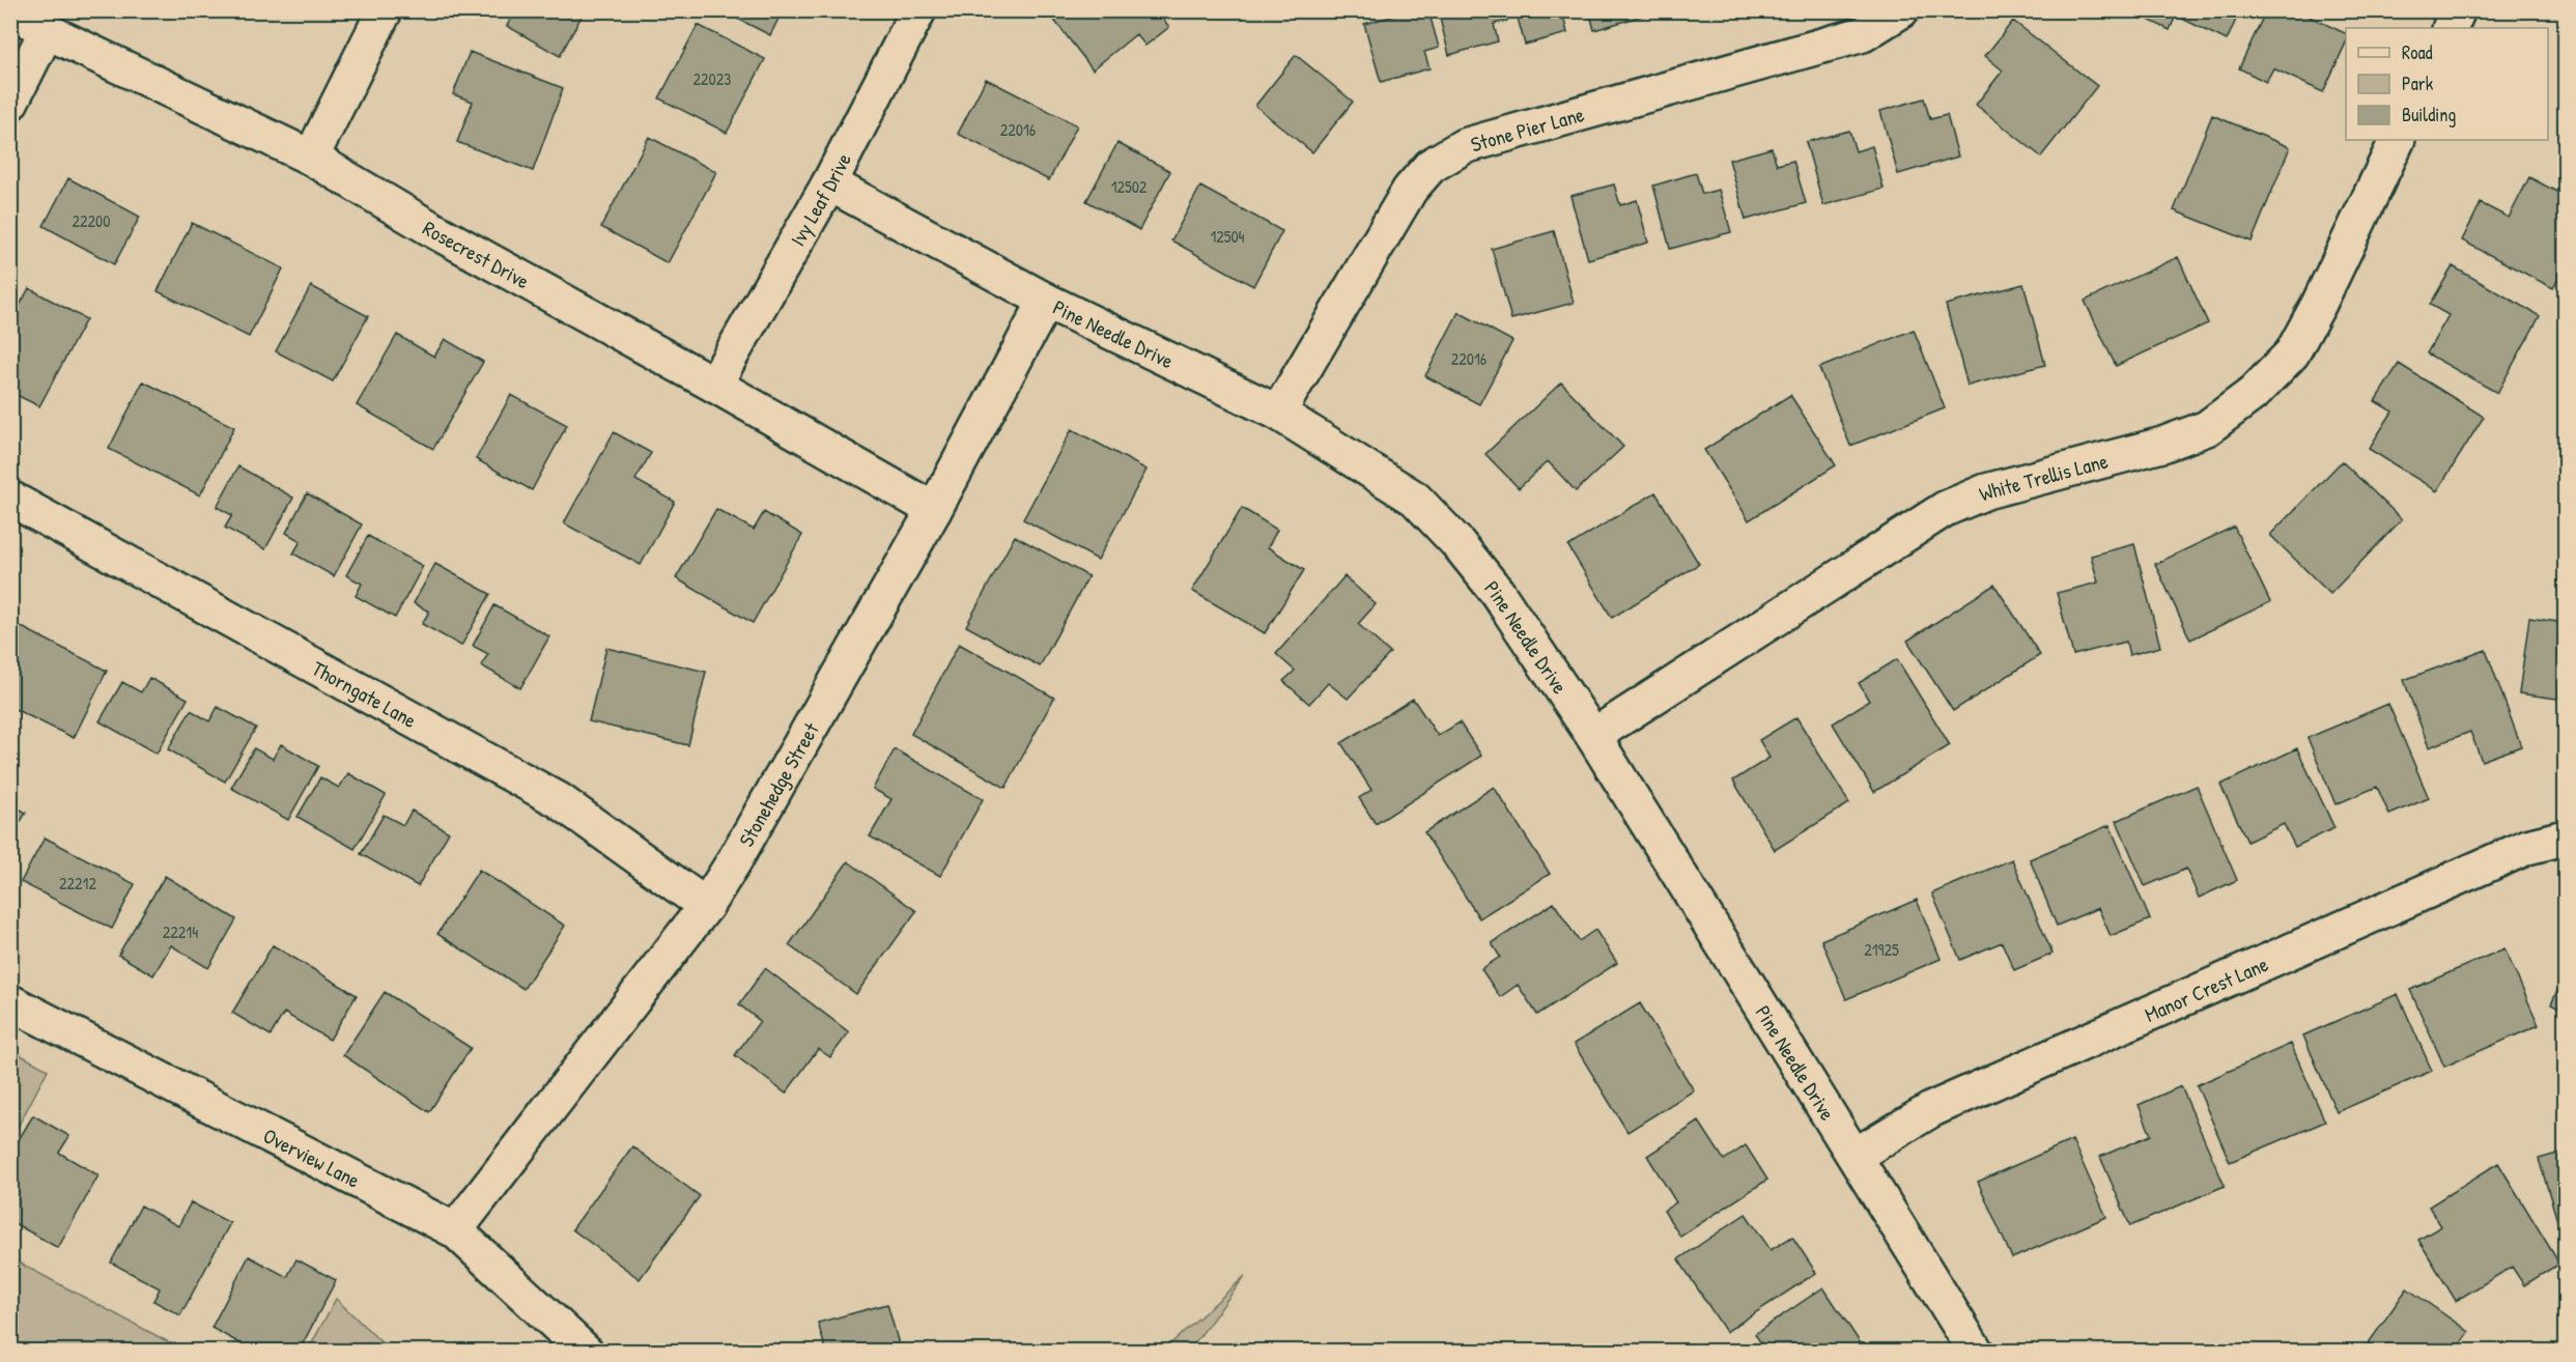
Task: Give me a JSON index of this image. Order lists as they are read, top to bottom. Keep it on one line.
{"streets":{"street":["Stone Pier Lane","Ivy Leaf Drive","Rosecrest Drive","Pine Needle Drive","White Trellis Lane","Thorngate Lane","Stonehedge Street","Manor Crest Lane","Overview Lane"]},"crossings":[["Stone Pier Lane","Pine Needle Drive"],["Ivy Leaf Drive","Rosecrest Drive"],["Ivy Leaf Drive","Pine Needle Drive"],["Rosecrest Drive","Stonehedge Street"],["Pine Needle Drive","White Trellis Lane"],["Pine Needle Drive","Stonehedge Street"],["Pine Needle Drive","Manor Crest Lane"],["Thorngate Lane","Stonehedge Street"],["Stonehedge Street","Overview Lane"]],"house_numbers":["22023","22016","12502","22200","12504","22016","22212","22214","21925"],"legend":["Road","Park","Building"]}
